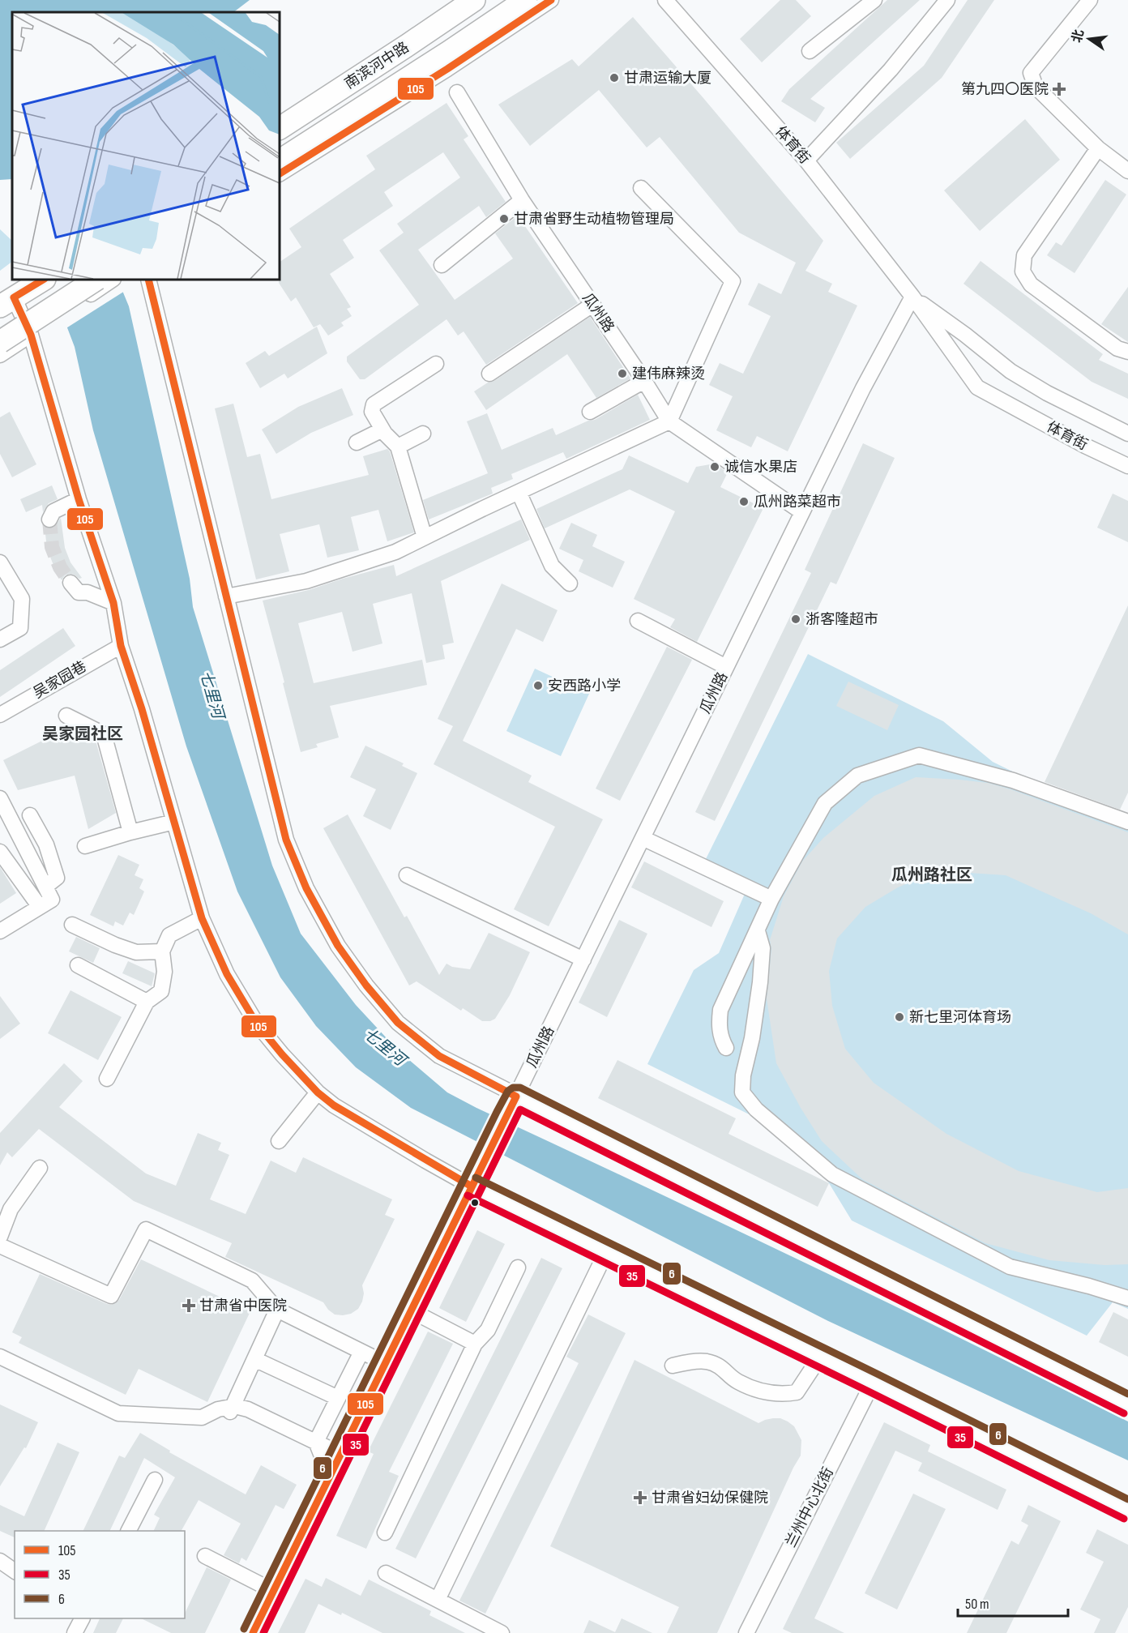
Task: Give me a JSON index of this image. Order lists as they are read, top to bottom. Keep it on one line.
{"streets":{"highway":["南滨河中路"],"street":["体育街","瓜州路","吴家园巷","兰州中心北街"]},"crossings":[["体育街","瓜州路"]],"districts":["吴家园社区","瓜州路社区"],"water":["七里河"],"places":{"other":["甘肃运输大厦","甘肃省野生动植物管理局","建伟麻辣烫","诚信水果店","瓜州路菜超市","浙客隆超市","安西路小学","新七里河体育场"],"health":["第九四〇医院","甘肃省中医院","甘肃省妇幼保健院"]},"lines":["transit line 105","transit line 6","transit line 35"],"legend":["105","35","6"],"scale_bar":"50 m","north":"left"}
